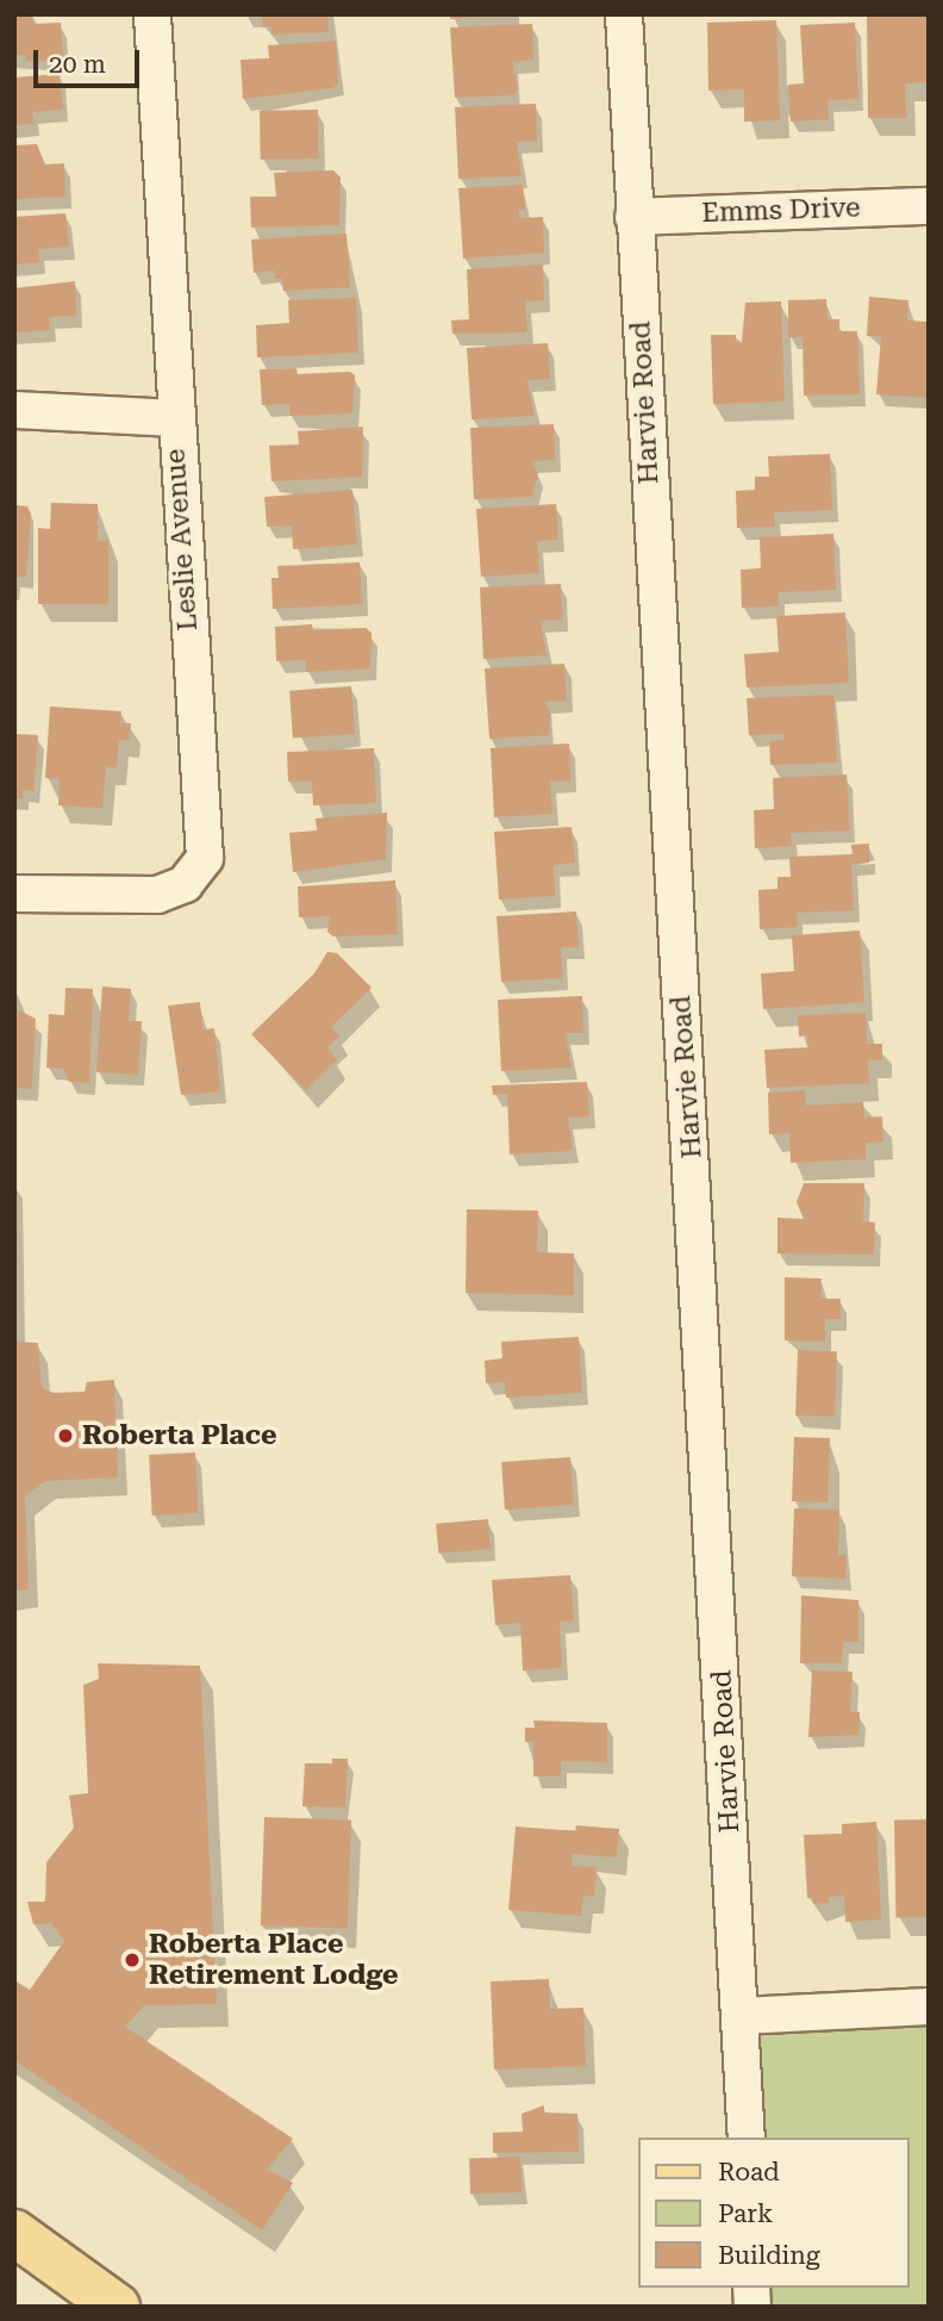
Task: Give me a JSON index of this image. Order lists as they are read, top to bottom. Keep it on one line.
{"streets":{"street":["Emms Drive","Harvie Road","Leslie Avenue"]},"crossings":[["Emms Drive","Harvie Road"]],"places":["Roberta Place","Roberta Place Retirement Lodge"],"legend":["Road","Park","Building"],"scale_bar":"20 m"}
